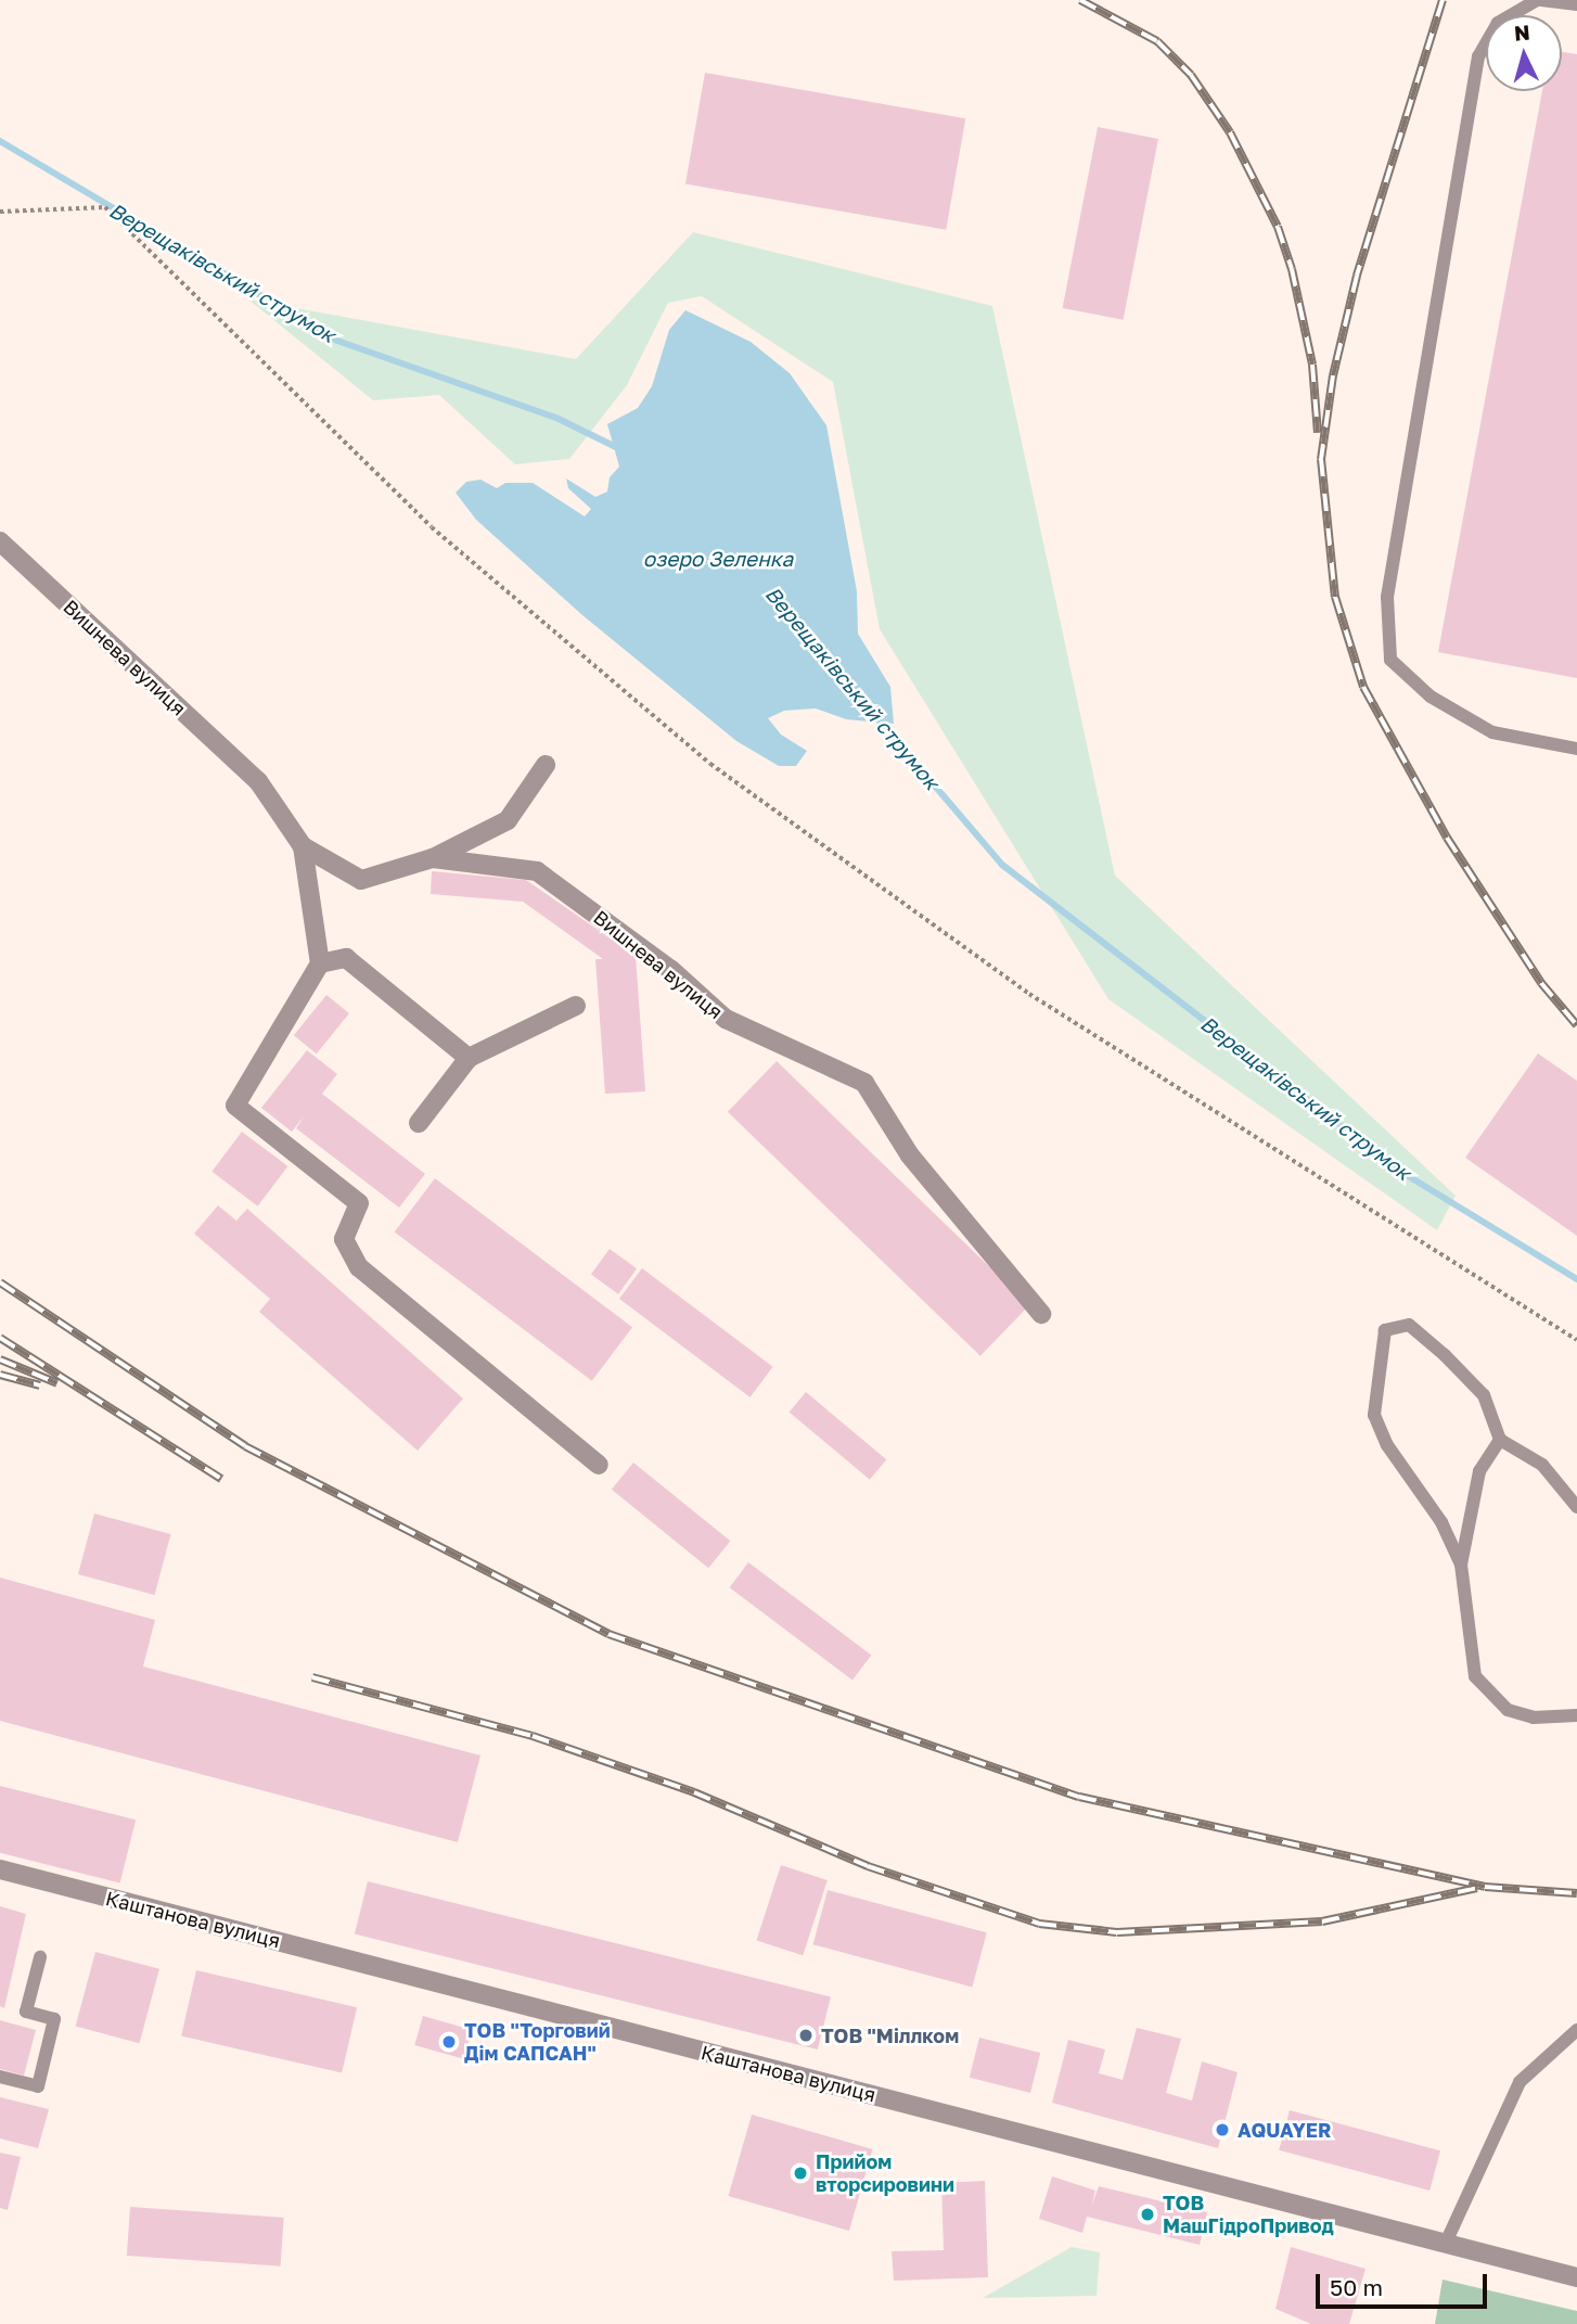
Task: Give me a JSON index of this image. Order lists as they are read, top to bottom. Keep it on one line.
{"streets":{"street":["Вишнева вулиця","Каштанова вулиця"]},"water":["Верещаківський струмок","озеро Зеленка"],"places":["ТОВ \"Міллком","ТОВ \"Торговий Дім САПСАН\"","AQUAYER","Прийом вторсировини","ТОВ МашГідроПривод"],"scale_bar":"50 m","north":"top"}
